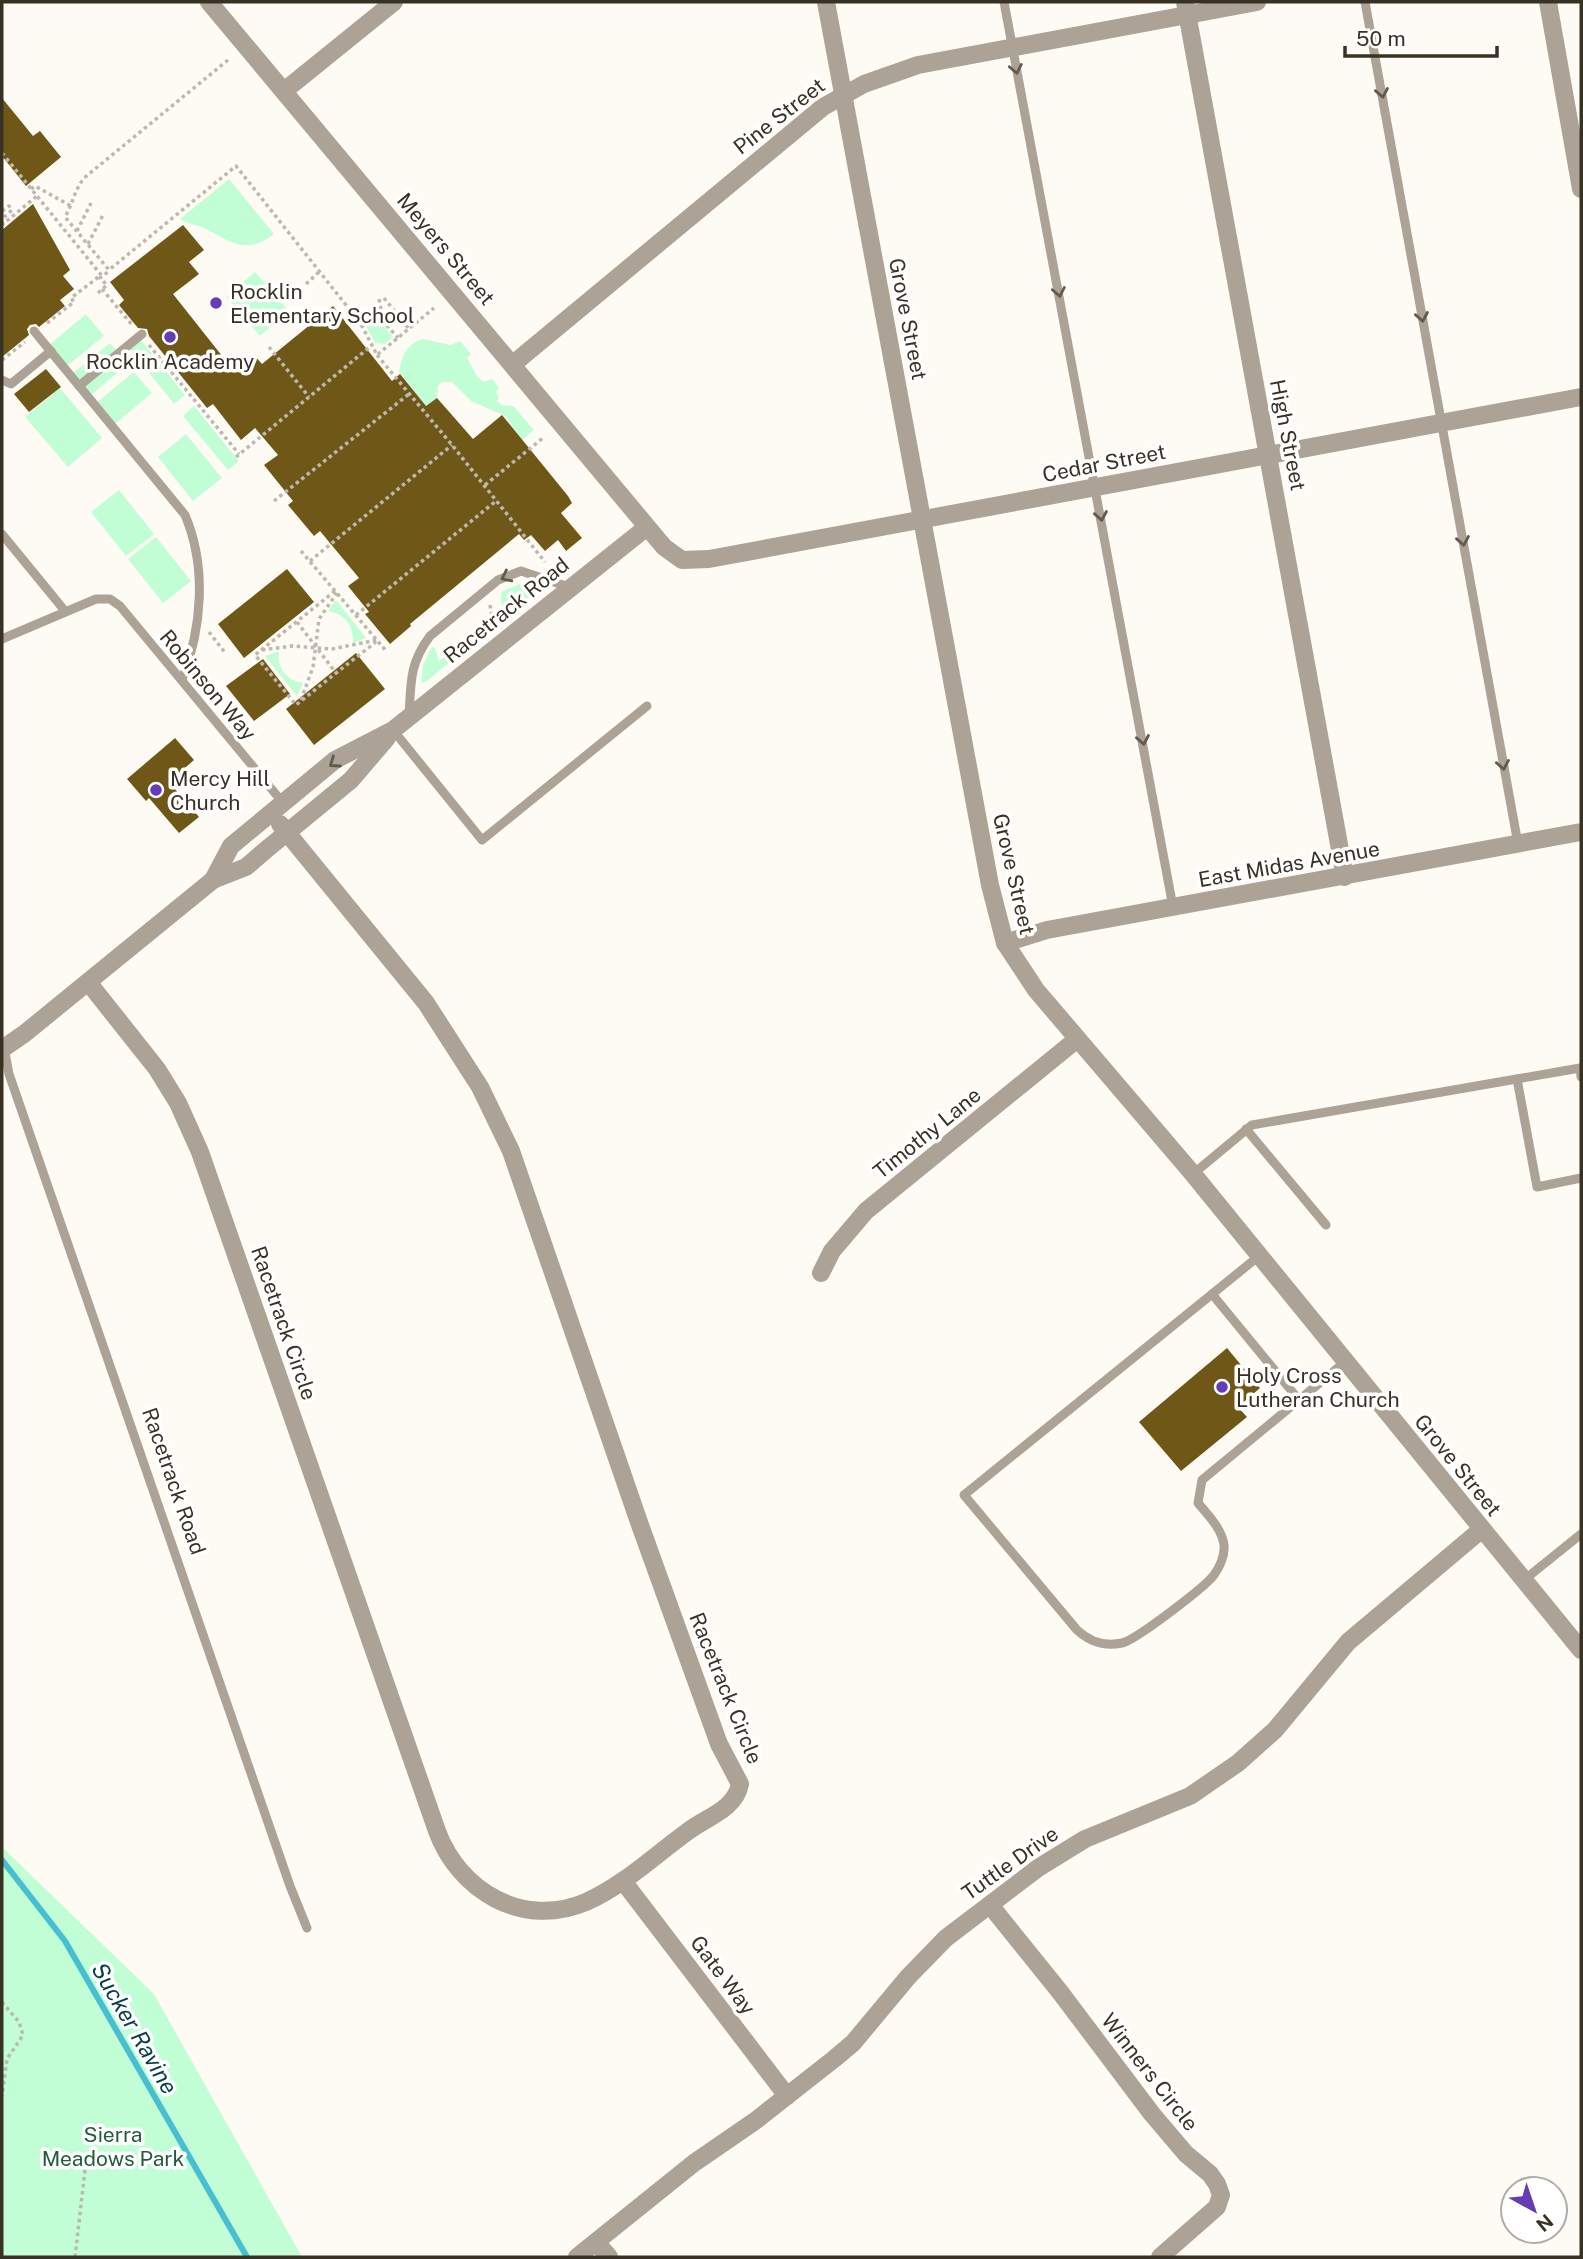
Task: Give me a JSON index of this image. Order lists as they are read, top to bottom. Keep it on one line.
{"streets":{"street":["Pine Street","Meyers Street","Grove Street","High Street","Cedar Street","Racetrack Road","East Midas Avenue","Timothy Lane","Racetrack Circle","Tuttle Drive","Gate Way","Winners Circle"],"lane":["Robinson Way"]},"crossings":[["Pine Street","Meyers Street"],["Pine Street","Grove Street"],["Pine Street","High Street"],["Meyers Street","Cedar Street"],["Meyers Street","Racetrack Road"],["Grove Street","Cedar Street"],["Grove Street","East Midas Avenue"],["Grove Street","Timothy Lane"],["Grove Street","Tuttle Drive"],["High Street","Cedar Street"],["High Street","East Midas Avenue"],["Cedar Street","Racetrack Road"],["Racetrack Road","Robinson Way"],["Racetrack Road","Racetrack Circle"],["Robinson Way","Racetrack Circle"],["Racetrack Circle","Gate Way"],["Tuttle Drive","Gate Way"],["Tuttle Drive","Winners Circle"]],"water":["Sucker Ravine"],"parks":["Sierra Meadows Park"],"places":["Rocklin Elementary School","Rocklin Academy","Mercy Hill Church","Holy Cross Lutheran Church"],"scale_bar":"50 m","north":"bottom right"}
